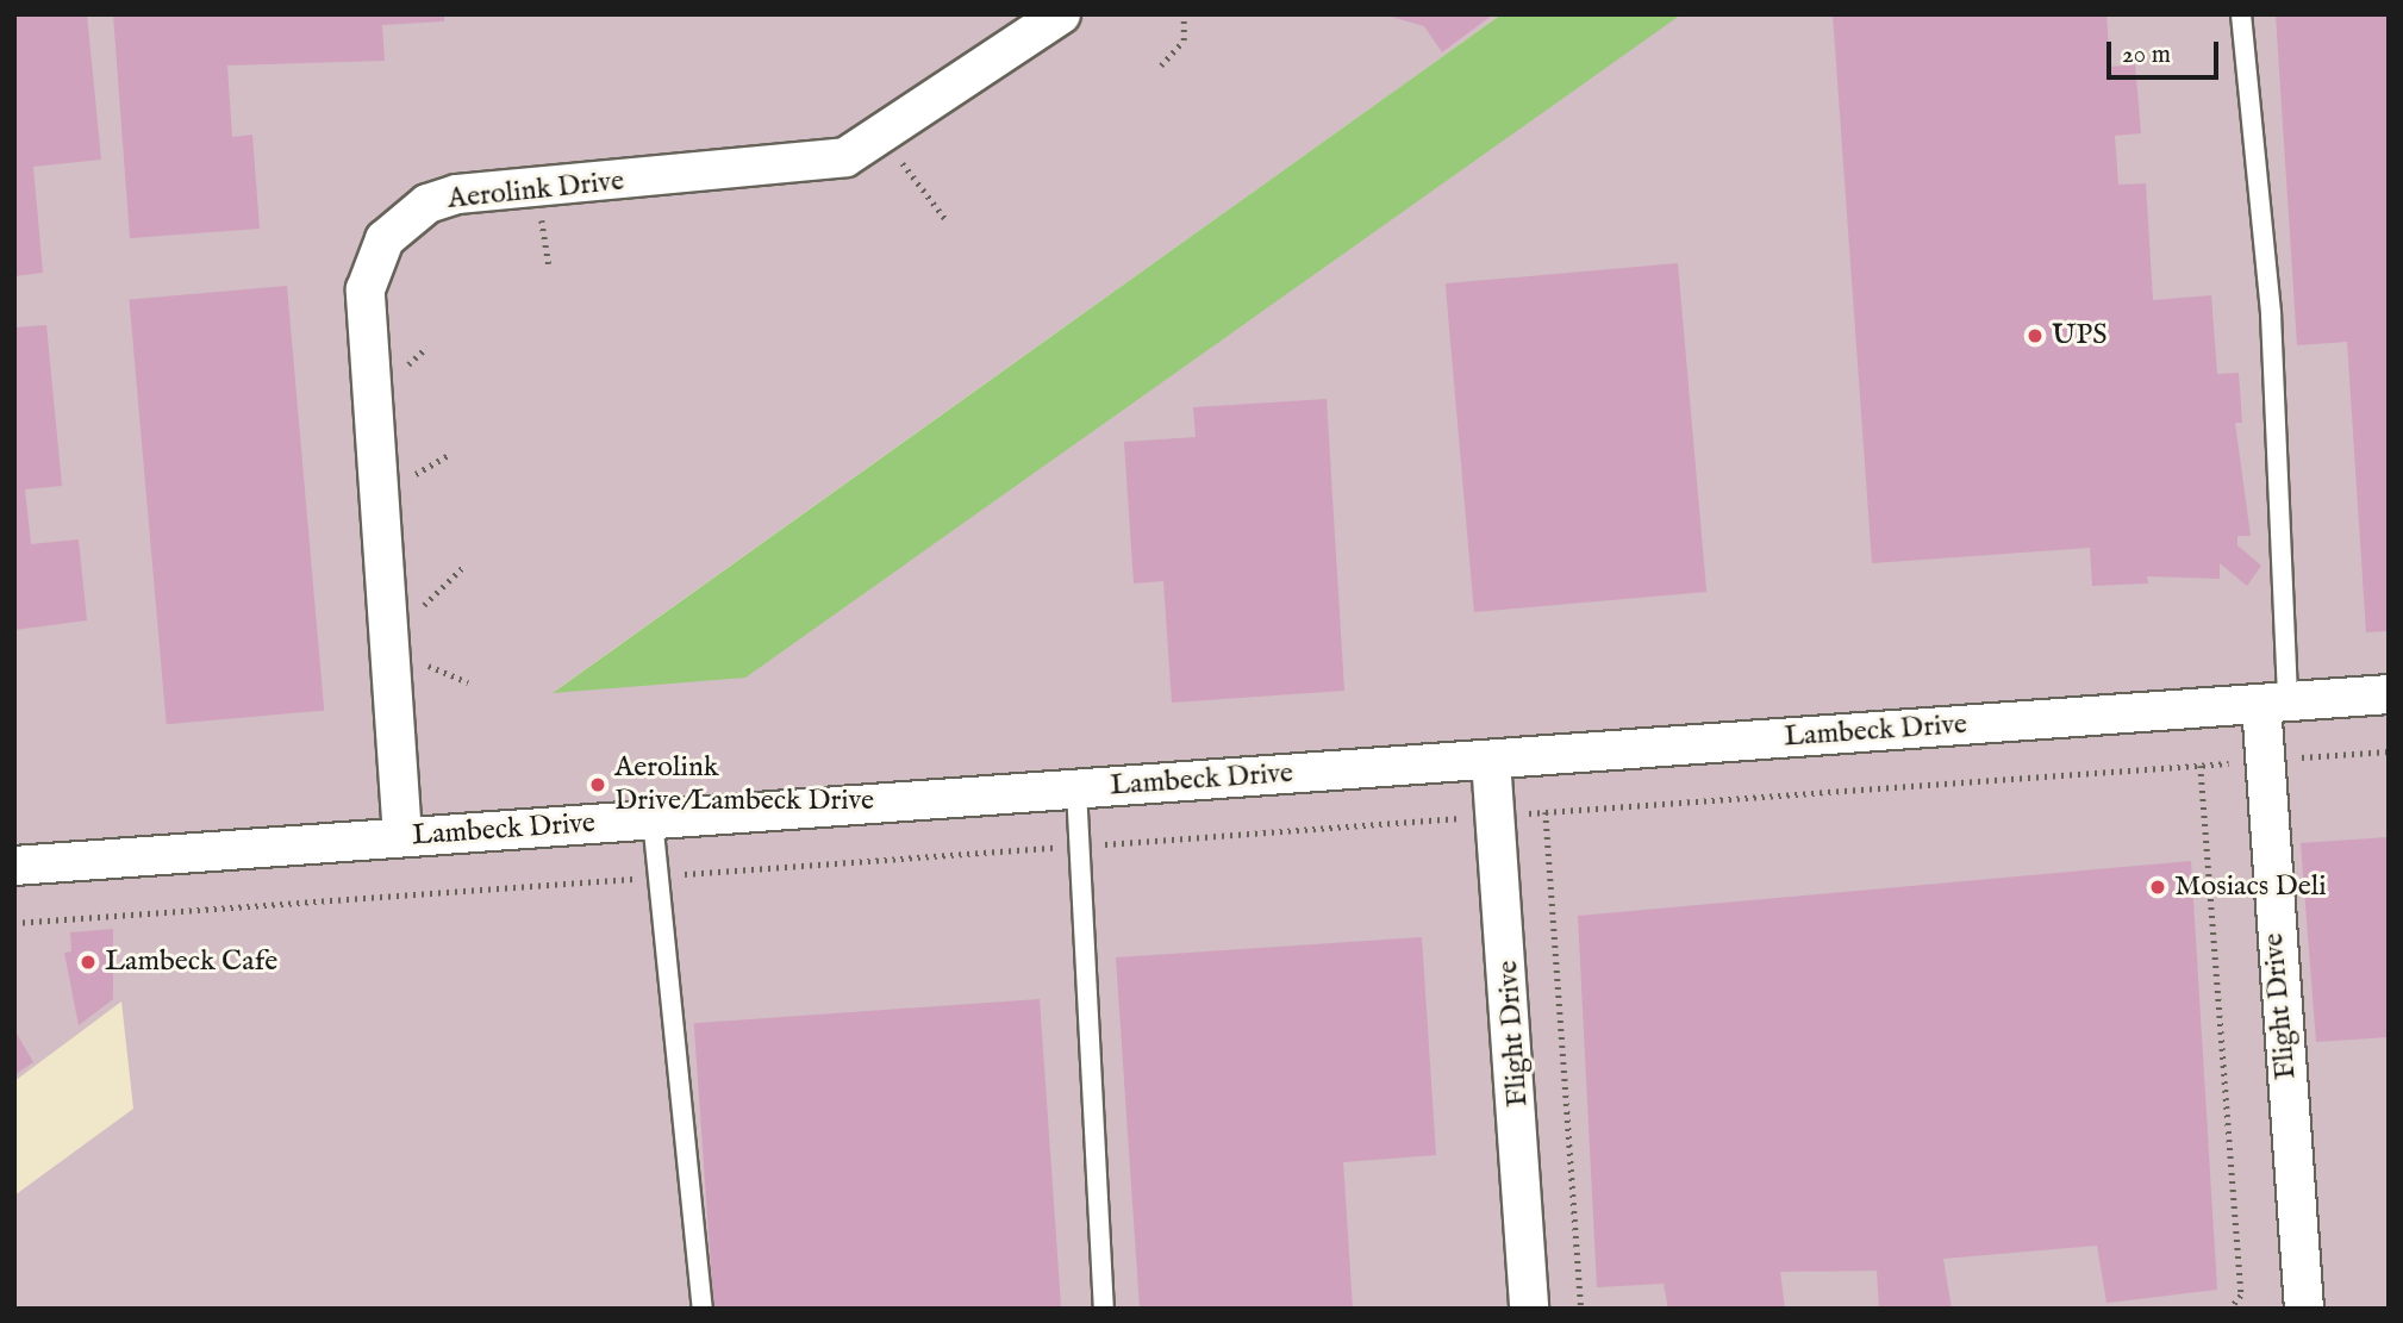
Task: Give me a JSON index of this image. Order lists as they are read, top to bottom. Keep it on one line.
{"streets":{"street":["Aerolink Drive","Lambeck Drive","Flight Drive"]},"crossings":[["Aerolink Drive","Lambeck Drive"],["Lambeck Drive","Flight Drive"]],"places":["UPS","Aerolink Drive/Lambeck Drive","Mosiacs Deli","Lambeck Cafe"],"scale_bar":"20 m"}
